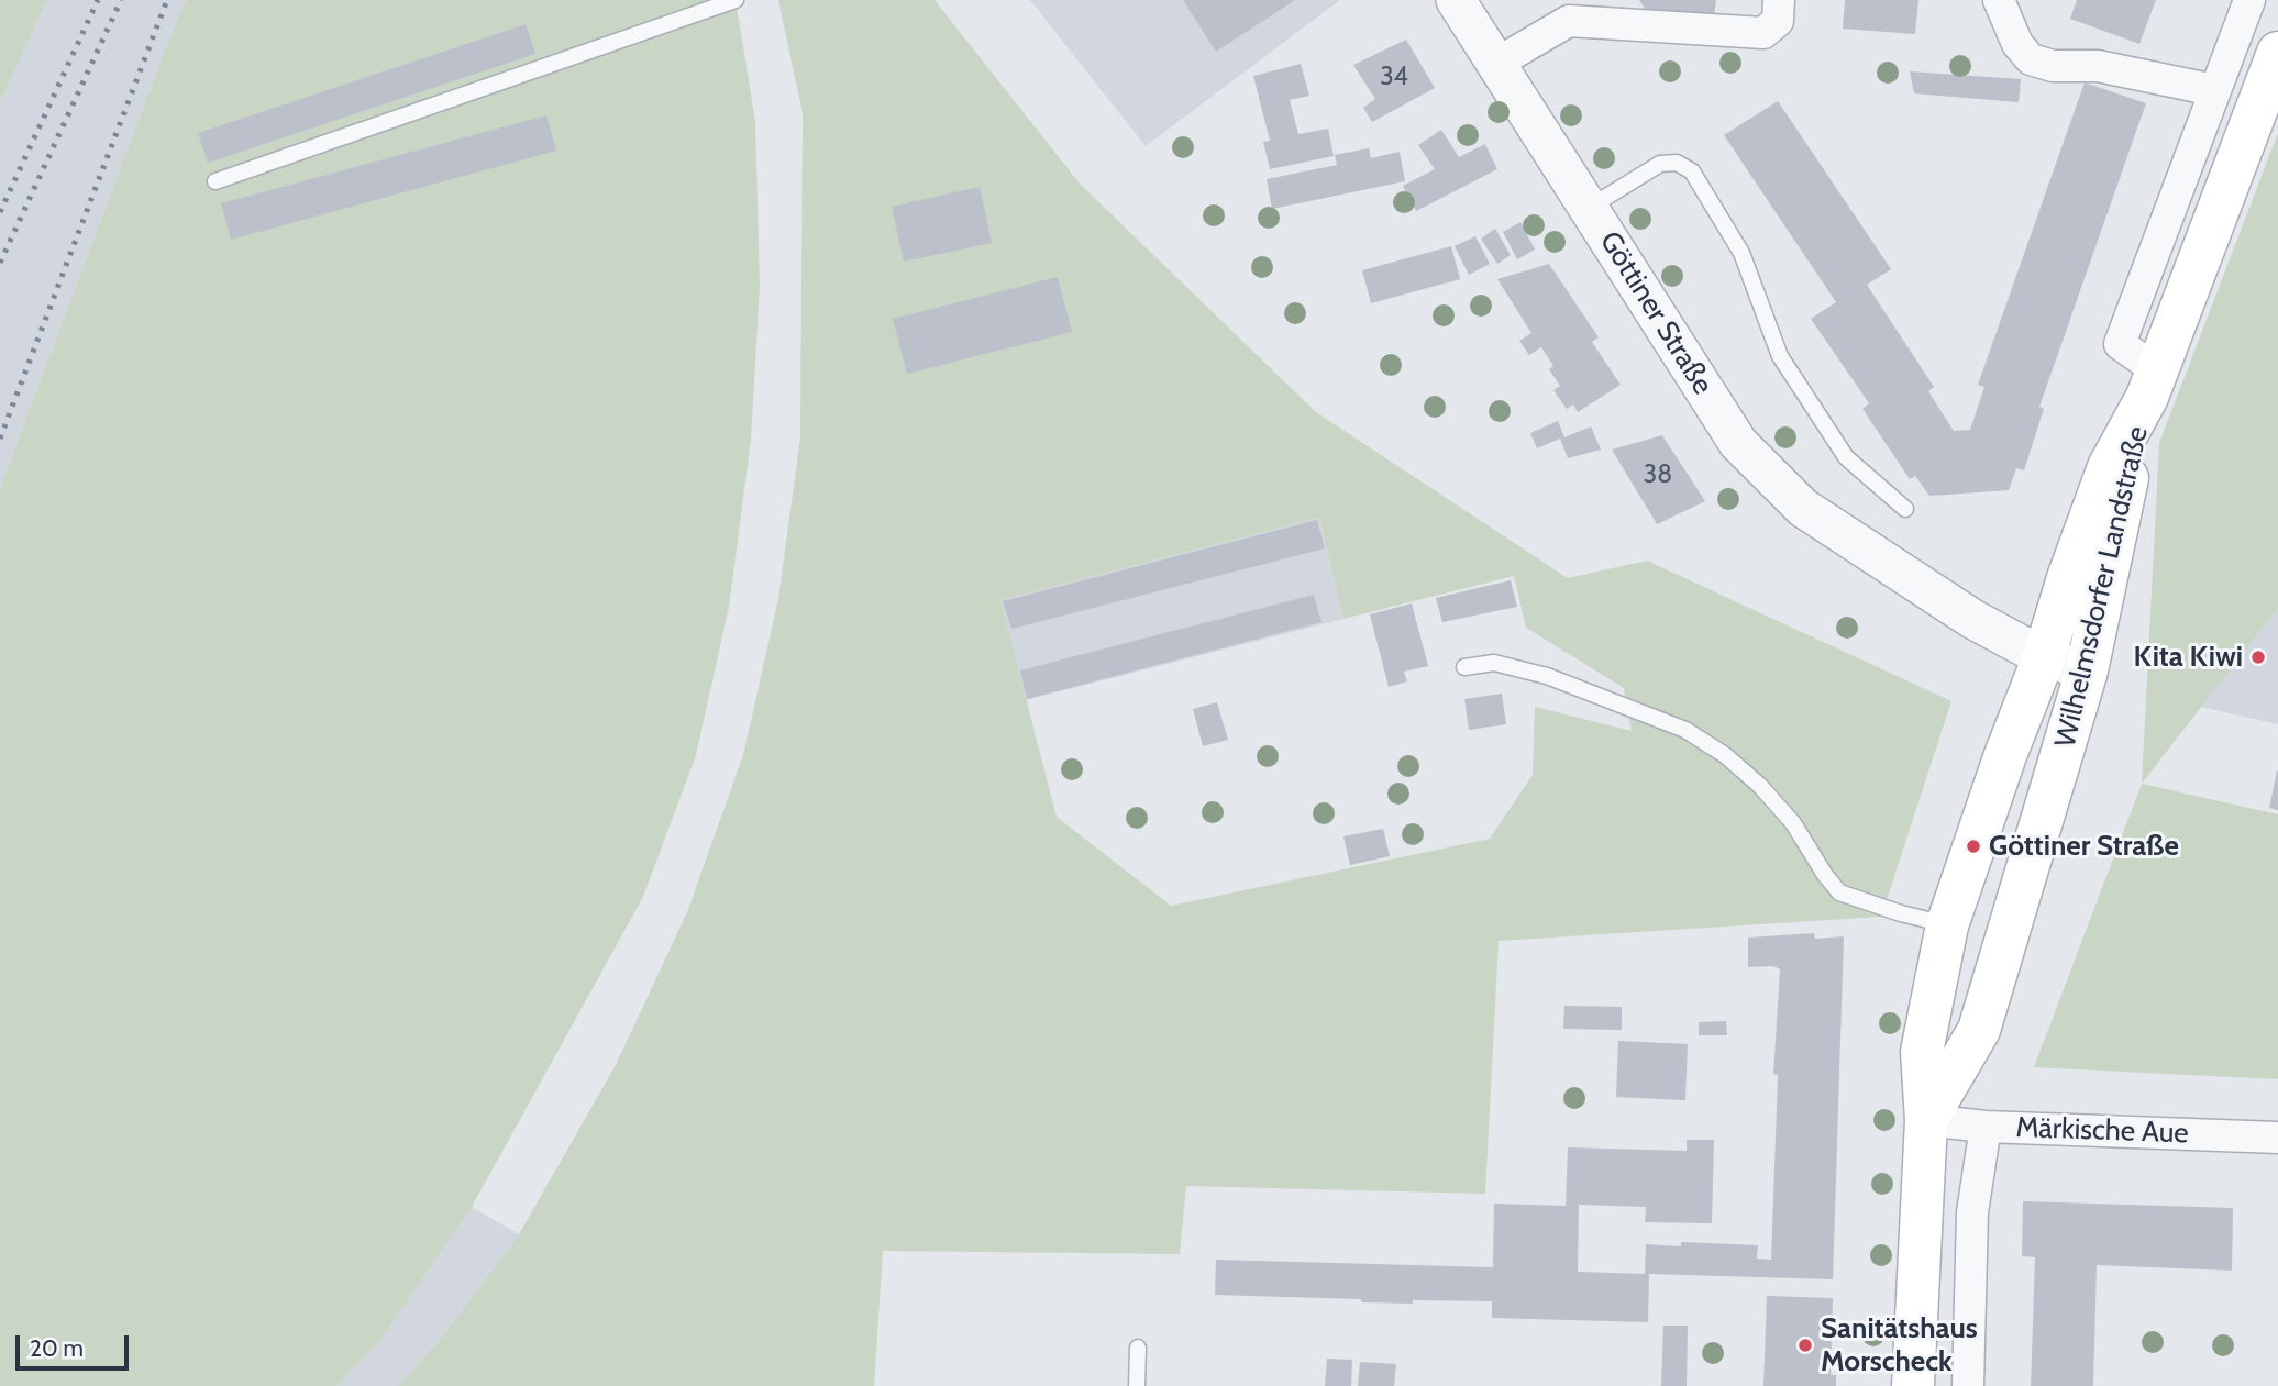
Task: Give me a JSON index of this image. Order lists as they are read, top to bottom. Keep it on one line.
{"streets":{"main road":["Wilhelmsdorfer Landstraße"],"street":["Göttiner Straße","Märkische Aue"]},"crossings":[["Göttiner Straße","Wilhelmsdorfer Landstraße"],["Wilhelmsdorfer Landstraße","Märkische Aue"]],"places":["Kita Kiwi","Göttiner Straße","Sanitätshaus Morscheck"],"house_numbers":["34","38"],"scale_bar":"20 m"}
